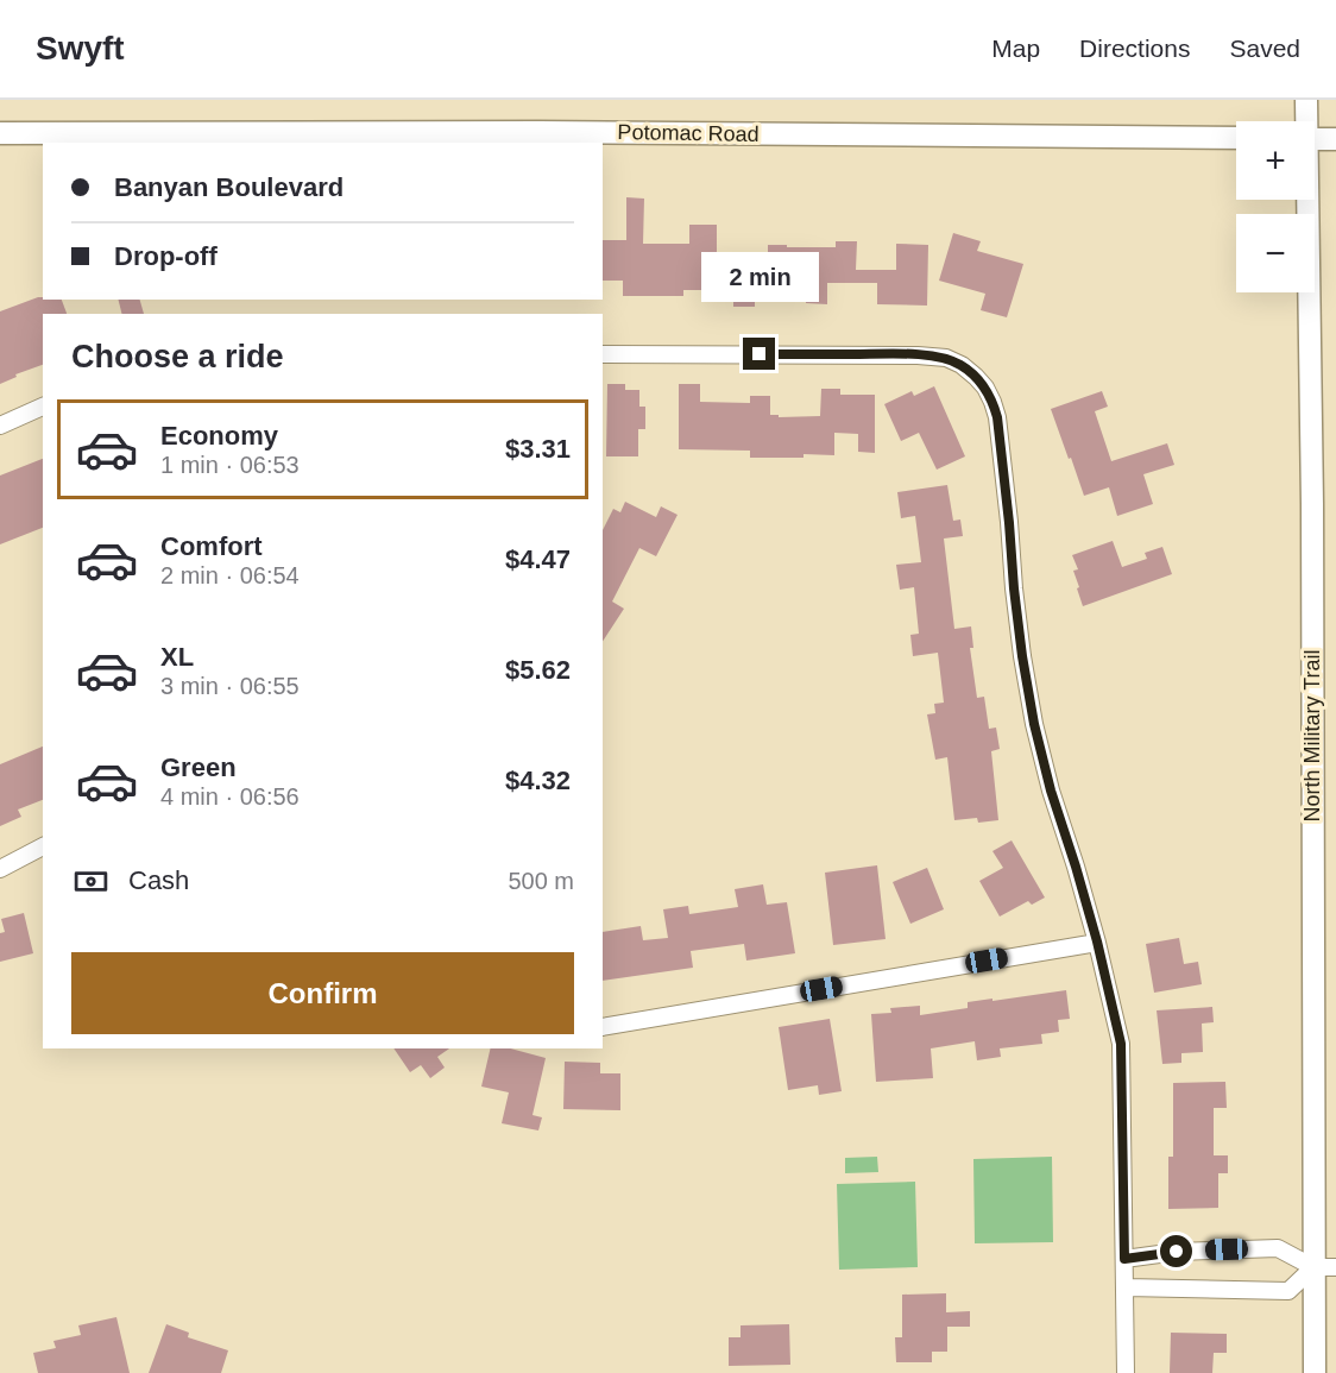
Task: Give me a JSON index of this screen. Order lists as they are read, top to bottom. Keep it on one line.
{"streets":{"main road":["Potomac Road","North Military Trail"]},"page":{"header":"Swyft","nav":["Map","Directions","Saved"],"map_buttons":["+","−"],"banner":["Banyan Boulevard","Drop-off"],"bubble":"2 min","heading":"Choose a ride","list":[{"name":"Economy","note":"1 min · 06:53","value":"$3.31"},{"name":"Comfort","note":"2 min · 06:54","value":"$4.47"},{"name":"XL","note":"3 min · 06:55","value":"$5.62"},{"name":"Green","note":"4 min · 06:56","value":"$4.32"}],"pay":["Cash","500 m"],"buttons":"Confirm"}}
